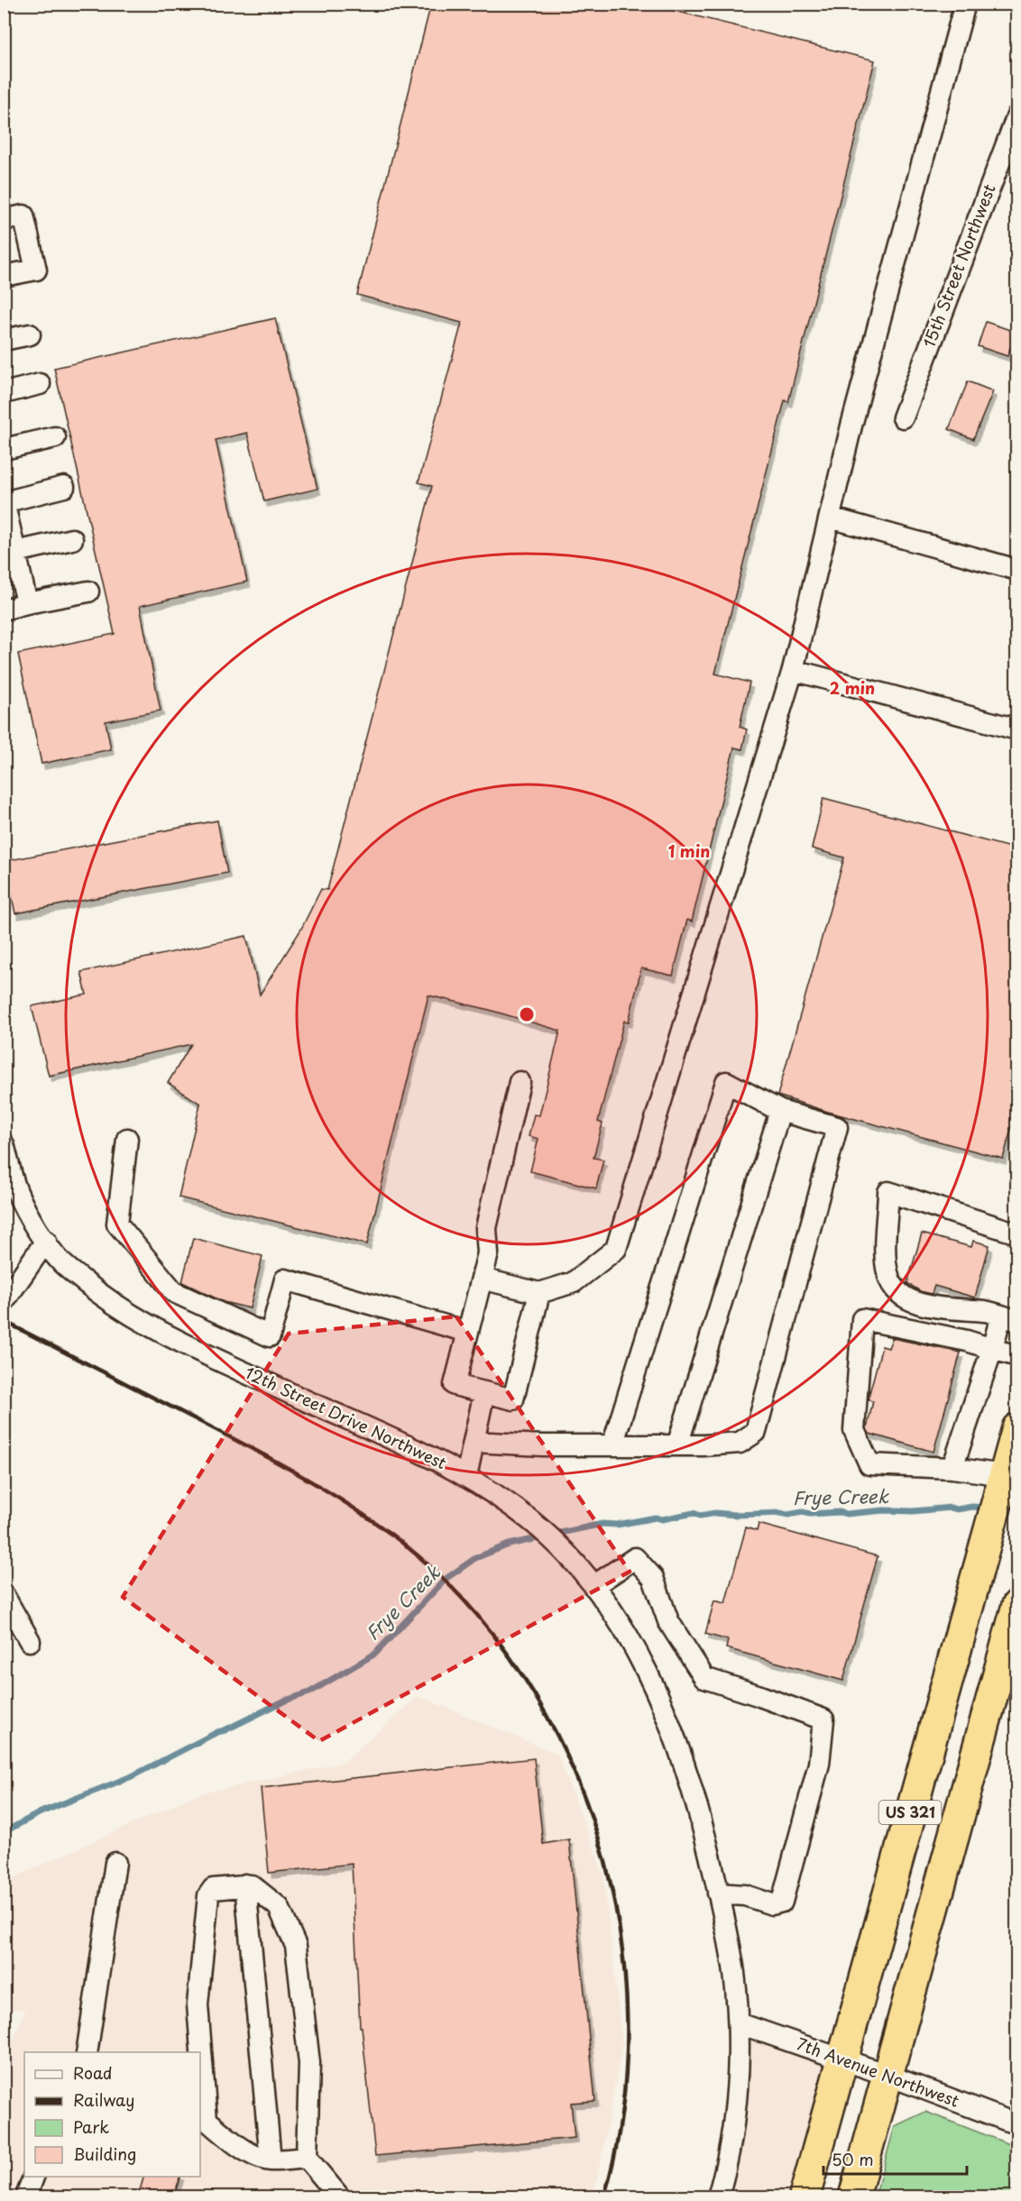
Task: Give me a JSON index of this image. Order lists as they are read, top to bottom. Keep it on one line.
{"streets":{"highway":["US 321"],"street":["15th Street Northwest","12th Street Drive Northwest","7th Avenue Northwest"]},"crossings":[["12th Street Drive Northwest","7th Avenue Northwest"],["US 321","7th Avenue Northwest"]],"water":["Frye Creek"],"legend":["Road","Railway","Park","Building"],"scale_bar":"50 m","rings":["2 min","1 min"]}
